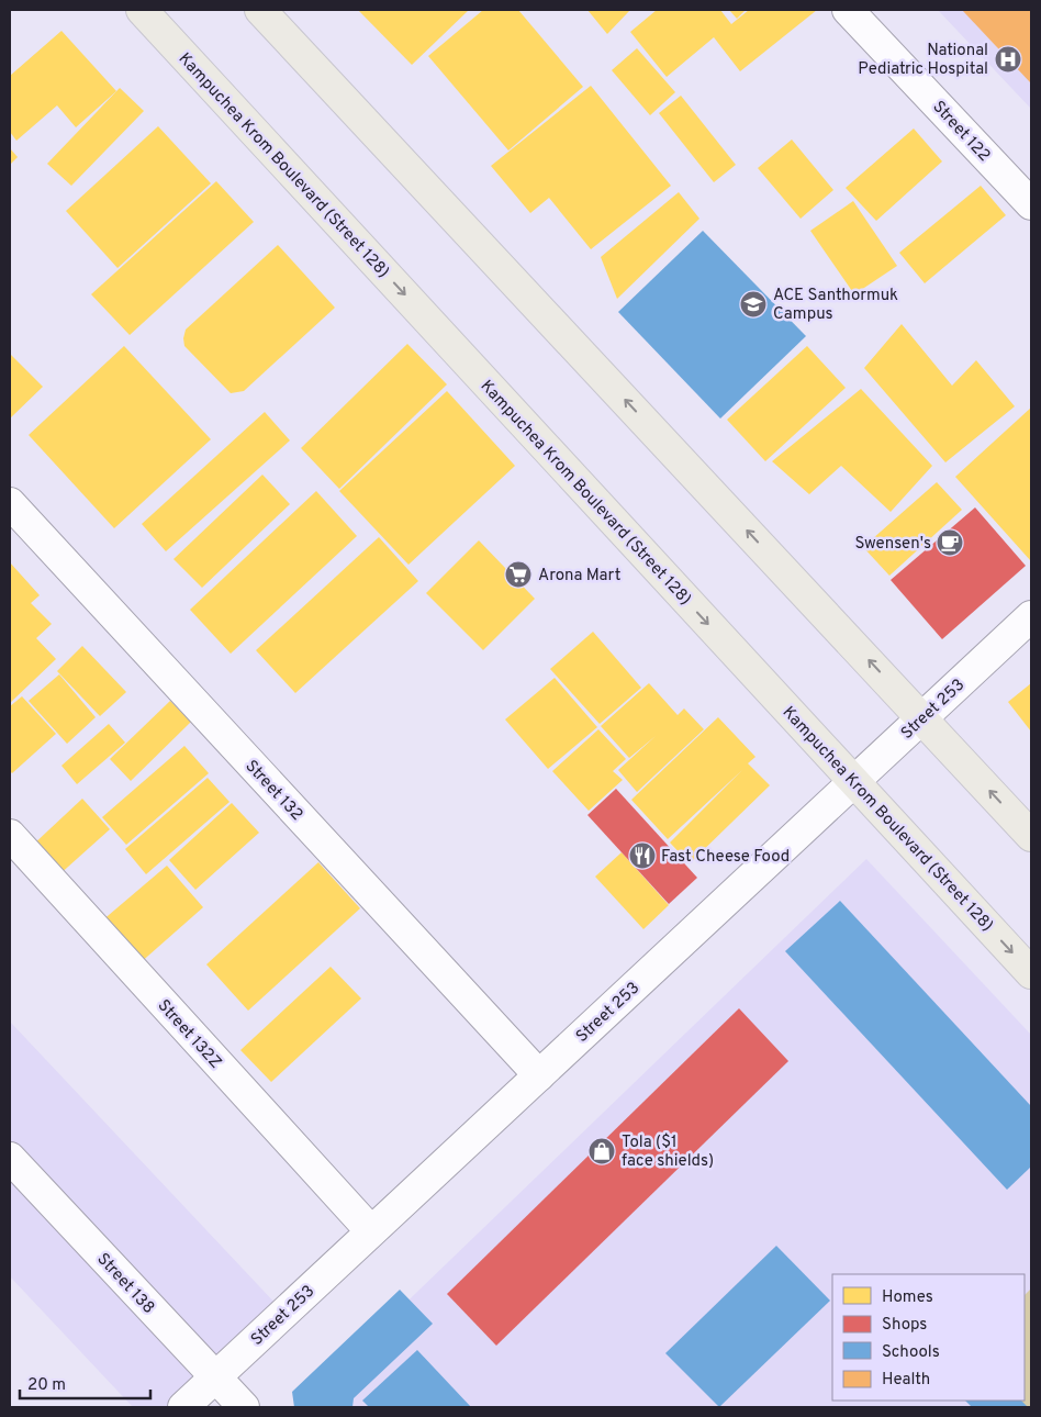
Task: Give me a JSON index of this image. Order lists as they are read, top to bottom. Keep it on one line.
{"streets":{"main road":["Kampuchea Krom Boulevard (Street 128)"],"street":["Street 122","Street 253","Street 132","Street 132Z","Street 138"]},"crossings":[["Kampuchea Krom Boulevard (Street 128)","Street 253"],["Street 253","Street 132"],["Street 253","Street 132Z"],["Street 253","Street 138"]],"places":{"hospital":["National Pediatric Hospital"],"school or university":["ACE Santhormuk Campus"],"cafe":["Swensen's"],"supermarket":["Arona Mart"],"restaurant":["Fast Cheese Food"],"shop":["Tola ($1 face shields)"]},"legend":["Homes","Shops","Schools","Health"],"scale_bar":"20 m"}
